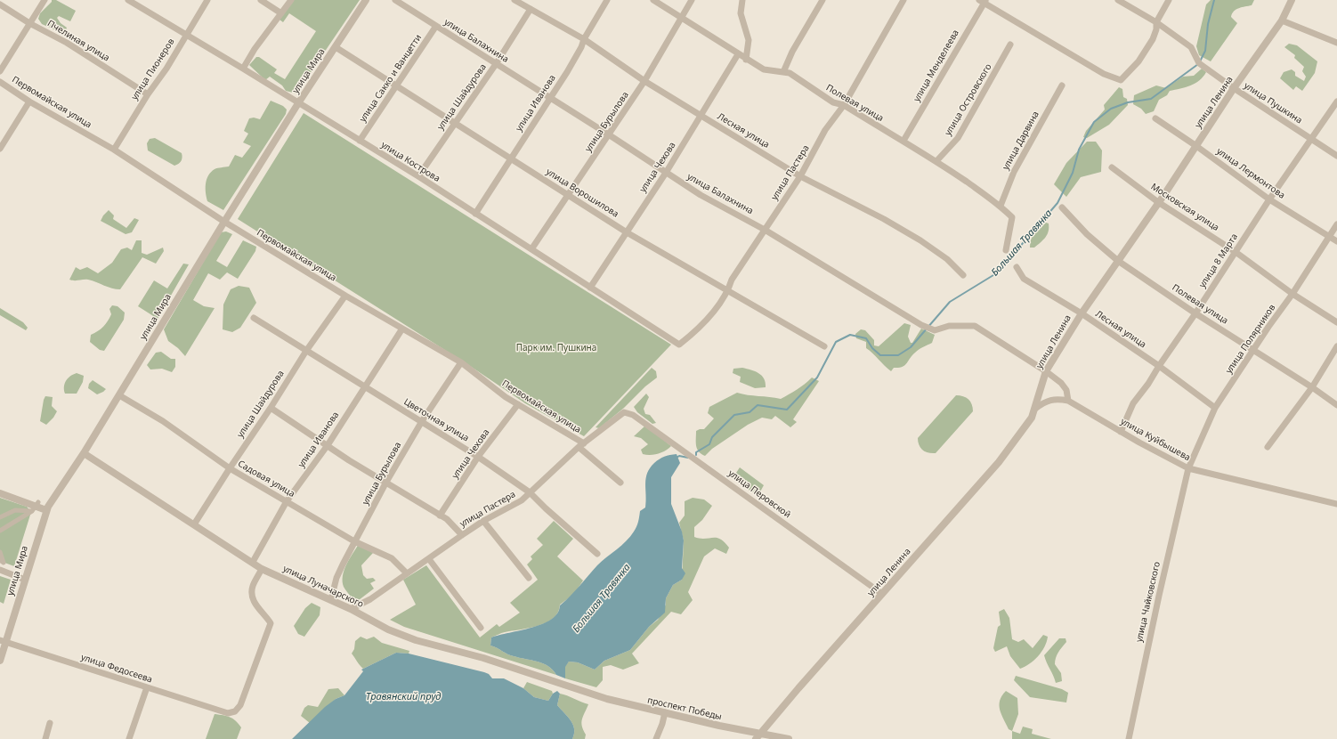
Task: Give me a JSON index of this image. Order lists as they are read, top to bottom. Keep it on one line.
{"streets":{"street":["Пчелиная улица","улица Балахнина","улица Менделеева","улица Пионеров","улица Мира","улица Сакко и Ванцетти","улица Шайдурова","улица Островского","Первомайская улица","улица Ленина","улица Иванова","Полевая улица","улица Пушкина","улица Бурылова","Лесная улица","улица Дарвина","улица Кострова","улица Чехова","улица Пастера","улица Лермонтова","улица Ворошилова","Московская улица","улица 8 Марта","улица Полярников","Цветочная улица","улица Куйбышева","Садовая улица","улица Перовской","улица Луначарского","улица Чайковского","улица Федосеева","проспект Победы"]},"crossings":[["Пчелиная улица","улица Пионеров"],["улица Балахнина","улица Сакко и Ванцетти"],["улица Балахнина","улица Шайдурова"],["улица Балахнина","улица Ленина"],["улица Балахнина","улица Иванова"],["улица Балахнина","улица Бурылова"],["улица Балахнина","улица Чехова"],["улица Балахнина","улица Пастера"],["улица Балахнина","улица Куйбышева"],["улица Менделеева","Полевая улица"],["улица Пионеров","Первомайская улица"],["улица Пионеров","улица Кострова"],["улица Мира","Первомайская улица"],["улица Мира","улица Кострова"],["улица Мира","улица Ворошилова"],["улица Мира","Садовая улица"],["улица Мира","улица Луначарского"],["улица Мира","улица Федосеева"],["улица Сакко и Ванцетти","улица Кострова"],["улица Сакко и Ванцетти","улица Ворошилова"],["улица Шайдурова","Первомайская улица"],["улица Шайдурова","Лесная улица"],["улица Шайдурова","улица Кострова"],["улица Шайдурова","улица Ворошилова"],["улица Шайдурова","Цветочная улица"],["улица Шайдурова","Садовая улица"],["улица Шайдурова","улица Луначарского"],["улица Островского","Полевая улица"],["Первомайская улица","улица Иванова"],["Первомайская улица","улица Бурылова"],["Первомайская улица","улица Чехова"],["Первомайская улица","улица Пастера"],["улица Ленина","Полевая улица"],["улица Ленина","улица Пушкина"],["улица Ленина","Лесная улица"],["улица Ленина","улица Лермонтова"],["улица Ленина","Московская улица"],["улица Ленина","улица Куйбышева"],["улица Ленина","улица Перовской"],["улица Ленина","проспект Победы"],["улица Иванова","Лесная улица"],["улица Иванова","улица Кострова"],["улица Иванова","улица Ворошилова"],["улица Иванова","Цветочная улица"],["улица Иванова","Садовая улица"],["улица Иванова","улица Луначарского"],["Полевая улица","улица Бурылова"],["Полевая улица","улица Дарвина"],["Полевая улица","улица Чехова"],["Полевая улица","улица Пастера"],["Полевая улица","улица 8 Марта"],["Полевая улица","улица Полярников"],["улица Пушкина","улица 8 Марта"],["улица Бурылова","Лесная улица"],["улица Бурылова","улица Кострова"],["улица Бурылова","улица Ворошилова"],["улица Бурылова","Цветочная улица"],["улица Бурылова","Садовая улица"],["улица Бурылова","улица Луначарского"],["Лесная улица","улица Чехова"],["Лесная улица","улица Пастера"],["Лесная улица","улица 8 Марта"],["Лесная улица","улица Полярников"],["улица Кострова","улица Чехова"],["улица Кострова","улица Пастера"],["улица Чехова","улица Ворошилова"],["улица Чехова","Цветочная улица"],["улица Пастера","улица Ворошилова"],["улица Пастера","Цветочная улица"],["улица Пастера","Садовая улица"],["улица Пастера","улица Перовской"],["улица Пастера","улица Луначарского"],["улица Лермонтова","улица 8 Марта"],["улица Лермонтова","улица Полярников"],["Московская улица","улица 8 Марта"],["Московская улица","улица Полярников"],["улица 8 Марта","улица Куйбышева"],["улица Полярников","улица Куйбышева"],["улица Полярников","улица Чайковского"],["улица Куйбышева","улица Чайковского"],["улица Луначарского","улица Федосеева"],["улица Луначарского","проспект Победы"]],"water":["Большая Травянка","Травянский пруд"],"parks":["Парк им. Пушкина"]}
